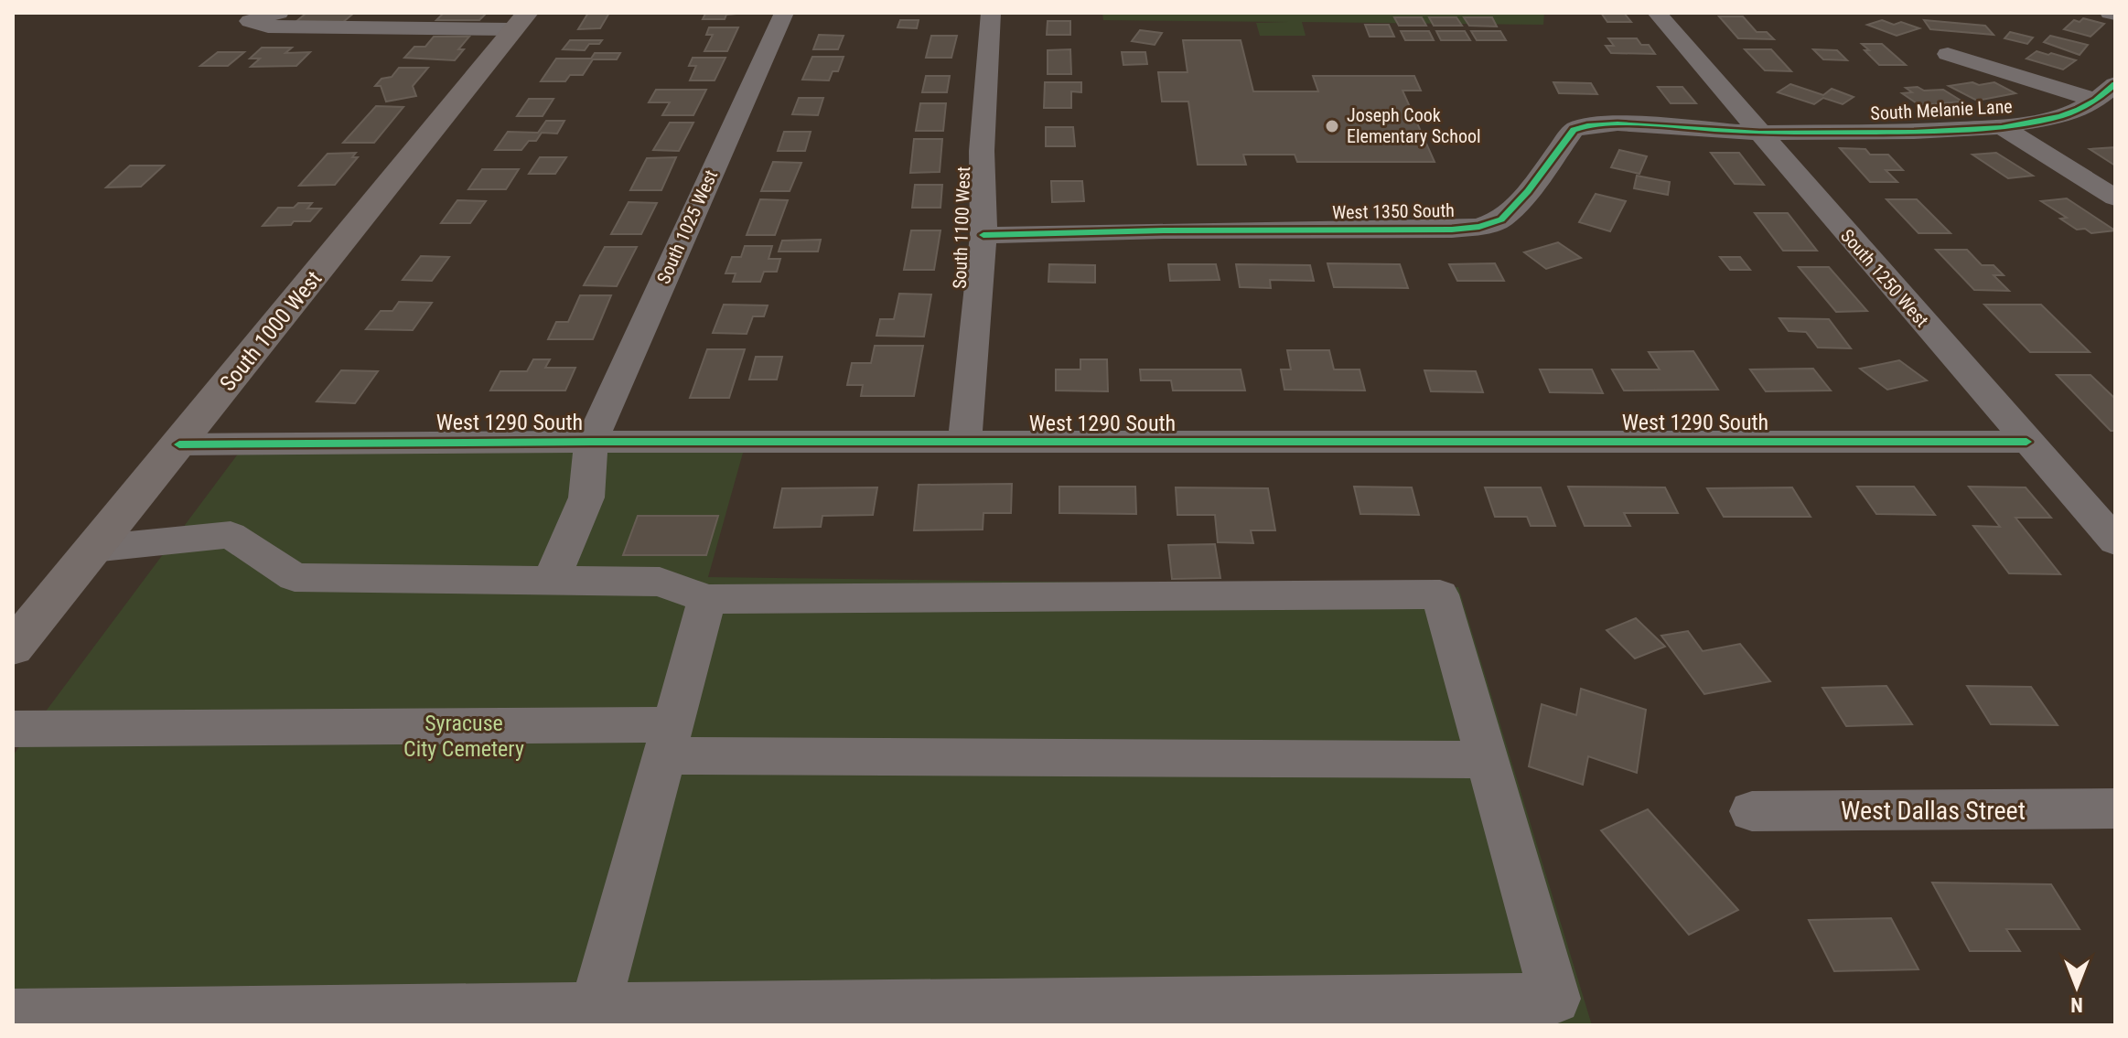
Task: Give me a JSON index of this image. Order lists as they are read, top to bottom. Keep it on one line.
{"streets":{"main road":["South 1000 West"],"street":["South Melanie Lane","West 1350 South","South 1025 West","South 1100 West","South 1250 West","West 1290 South","West Dallas Street"]},"crossings":[["South Melanie Lane","West 1350 South"],["South Melanie Lane","South 1250 West"],["West 1350 South","South 1100 West"],["West 1350 South","South 1250 West"],["South 1025 West","West 1290 South"],["South 1100 West","West 1290 South"],["South 1250 West","West 1290 South"],["South 1000 West","West 1290 South"]],"parks":["Syracuse City Cemetery"],"places":["Joseph Cook Elementary School"],"north":"bottom"}
